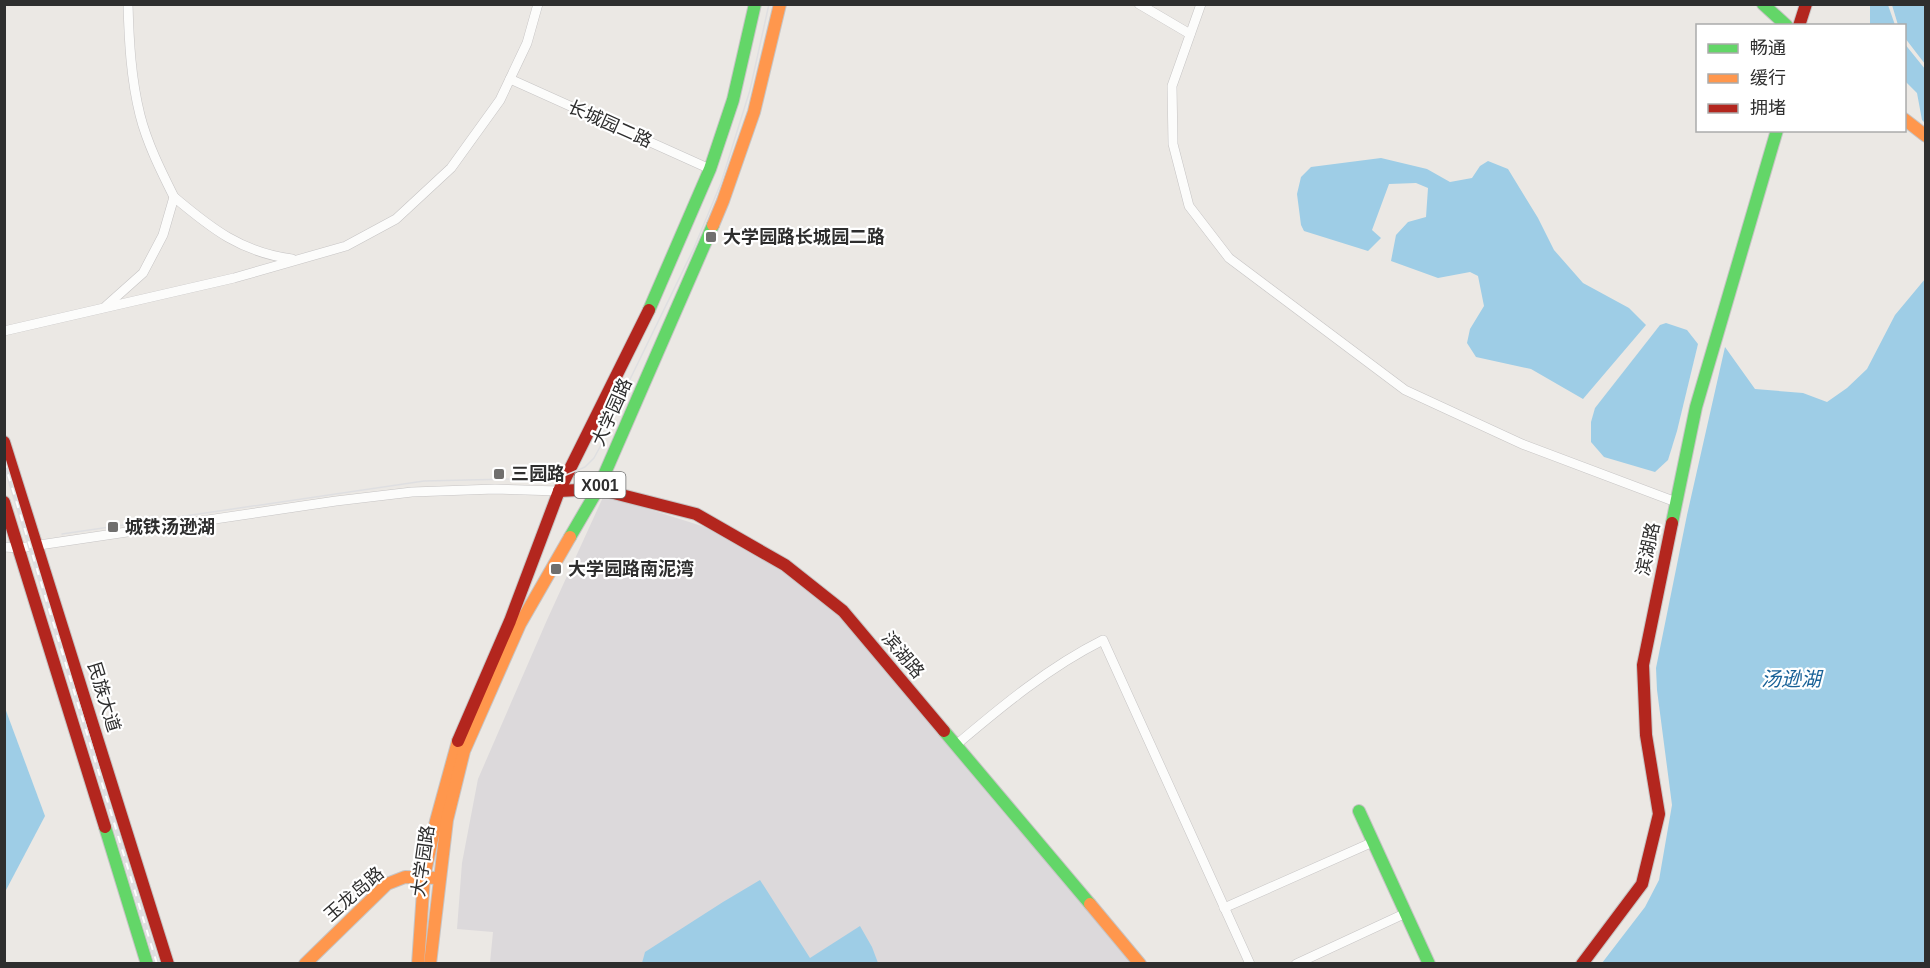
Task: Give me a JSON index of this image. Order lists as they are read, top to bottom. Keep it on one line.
{"streets":{"main road":["大学园路","X001","滨湖路","民族大道","玉龙岛路"],"street":["长城园二路"]},"crossings":[["长城园二路","大学园路"],["大学园路","滨湖路"],["大学园路","玉龙岛路"]],"water":["汤逊湖"],"places":{"transit":["大学园路长城园二路","三园路","城铁汤逊湖","大学园路南泥湾"]},"legend":["畅通","缓行","拥堵"]}
